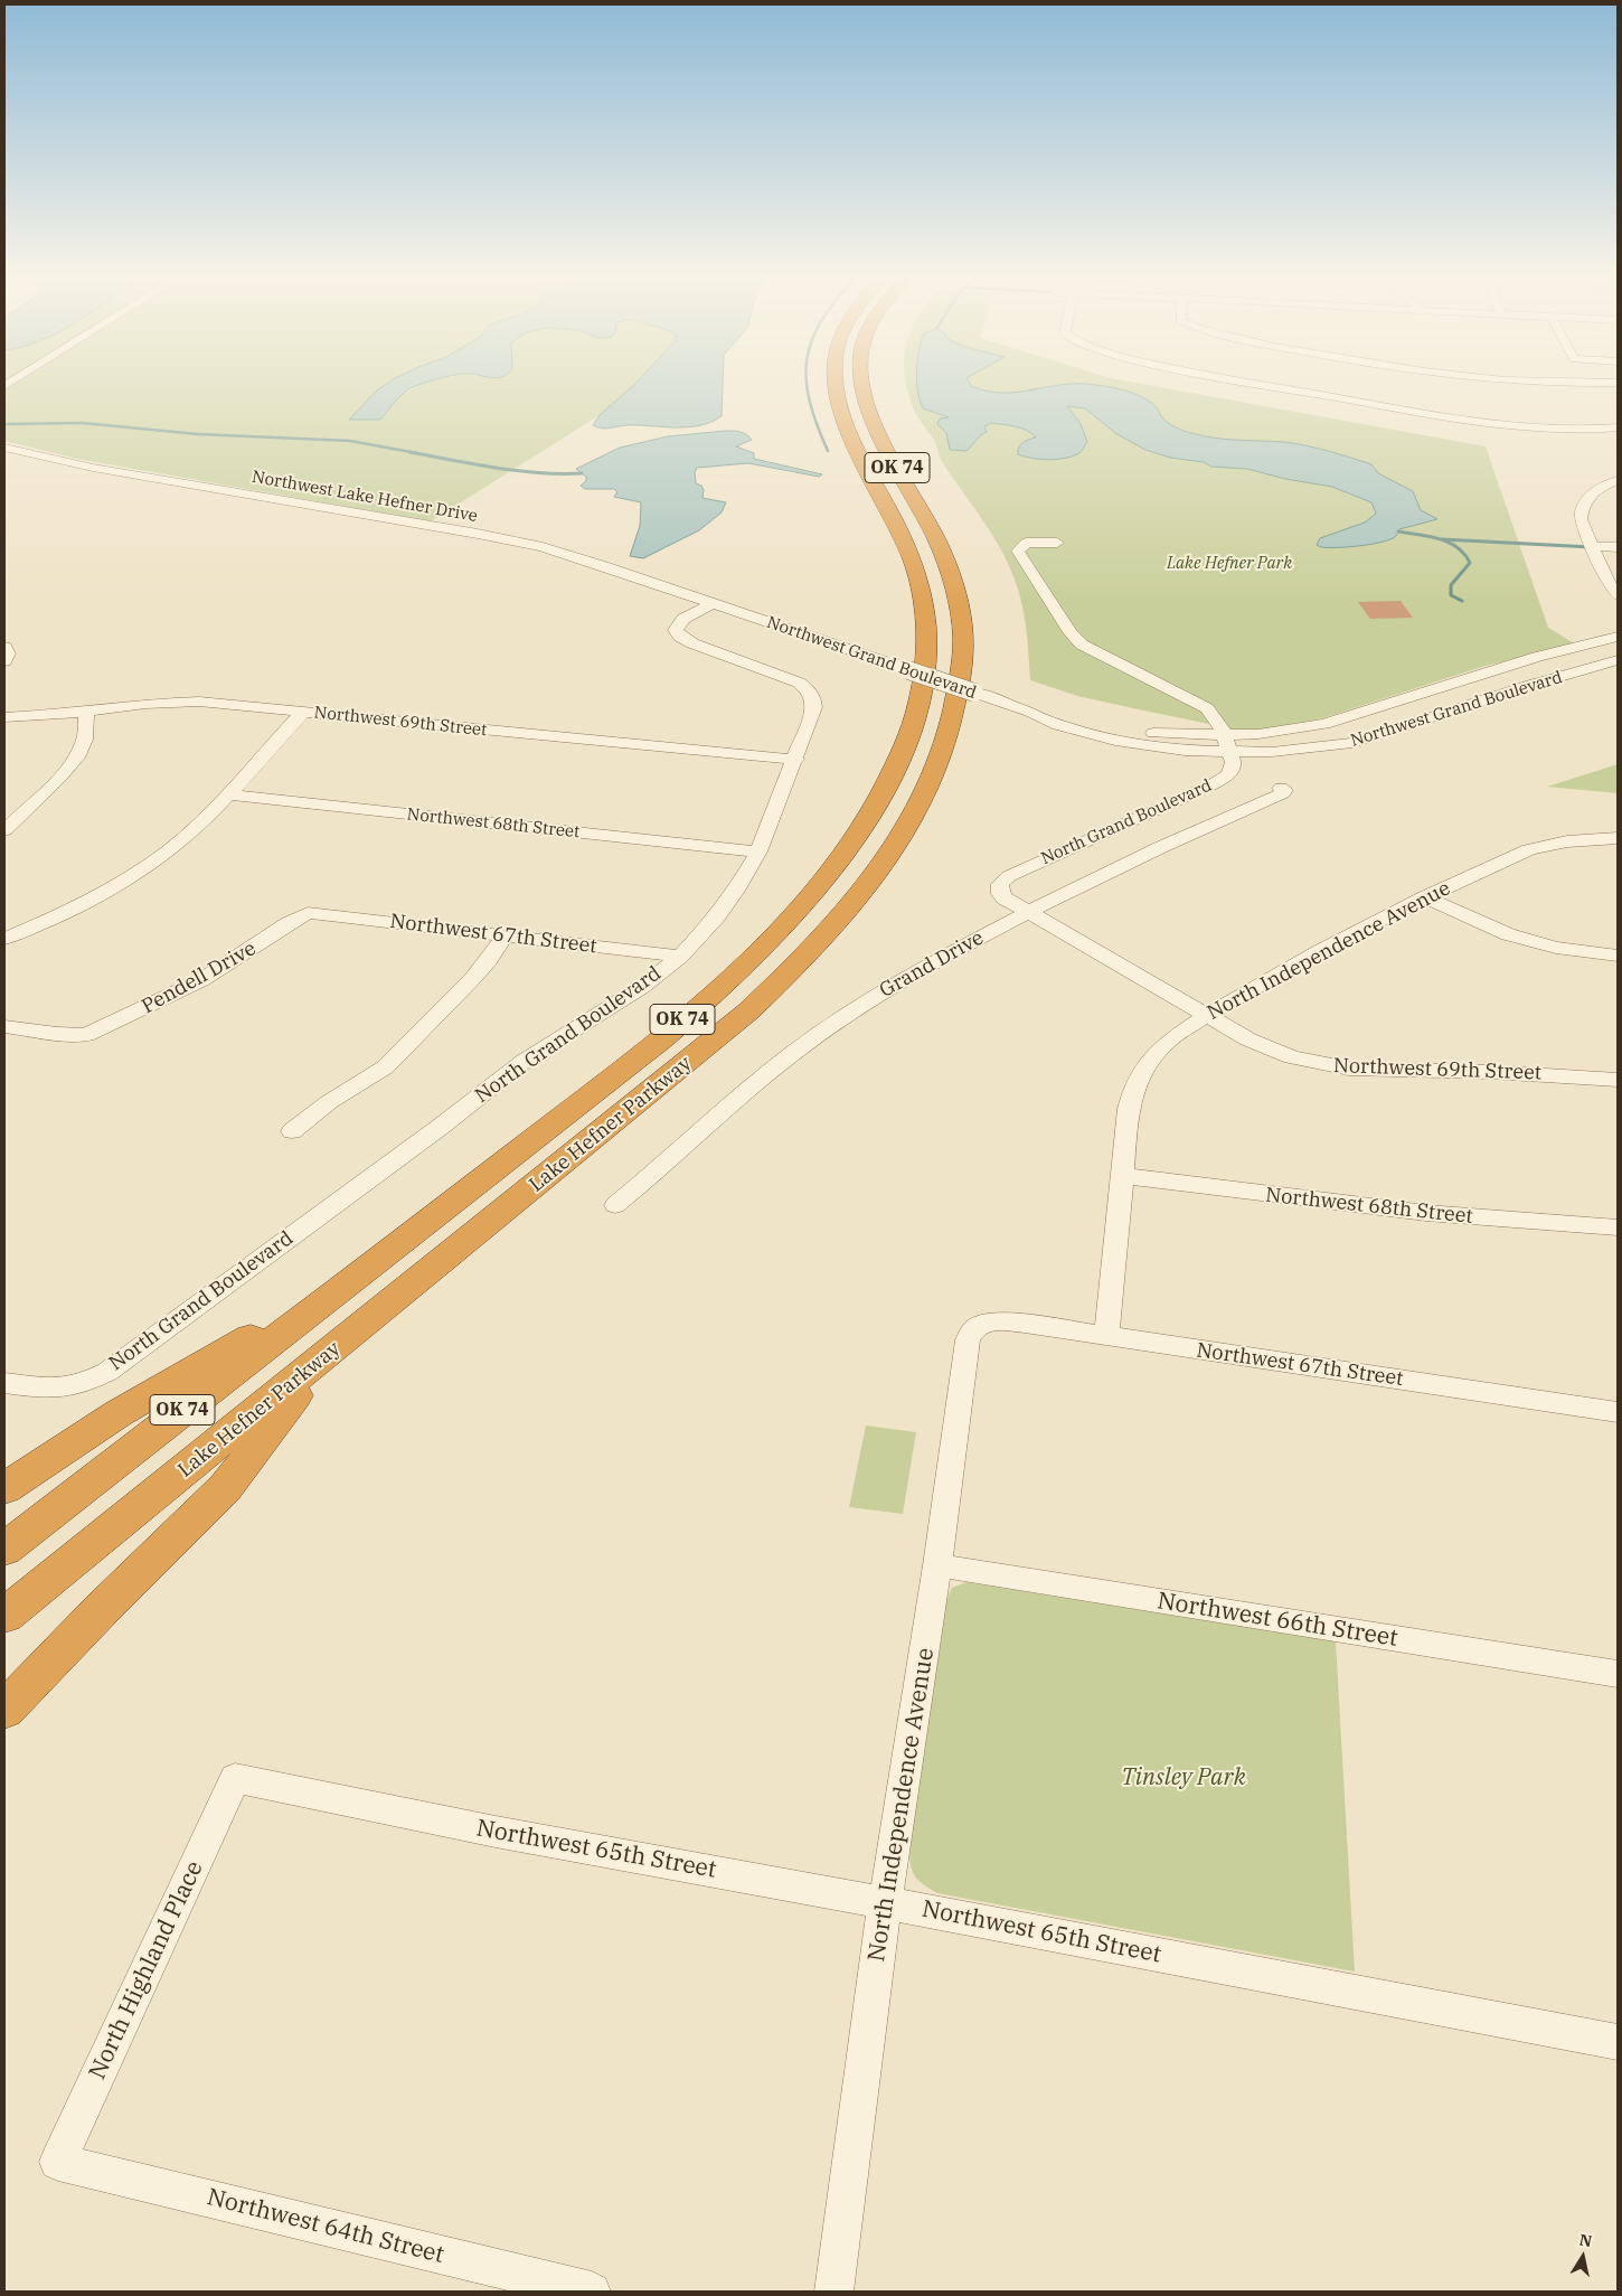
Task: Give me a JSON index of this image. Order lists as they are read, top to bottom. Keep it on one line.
{"streets":{"highway":["OK 74","Lake Hefner Parkway"],"street":["Northwest Lake Hefner Drive","Northwest Grand Boulevard","Northwest 69th Street","North Grand Boulevard","Northwest 68th Street","Northwest 67th Street","North Independence Avenue","Grand Drive","Pendell Drive","Northwest 66th Street","Northwest 65th Street","North Highland Place","Northwest 64th Street"]},"crossings":[["Northwest Lake Hefner Drive","Northwest Grand Boulevard"],["Northwest Lake Hefner Drive","North Grand Boulevard"],["Northwest Grand Boulevard","North Grand Boulevard"],["Northwest 69th Street","North Grand Boulevard"],["Northwest 69th Street","North Independence Avenue"],["Northwest 69th Street","Grand Drive"],["North Grand Boulevard","Northwest 68th Street"],["North Grand Boulevard","Northwest 67th Street"],["North Grand Boulevard","Grand Drive"],["Northwest 68th Street","North Independence Avenue"],["Northwest 67th Street","North Independence Avenue"],["Northwest 67th Street","Pendell Drive"],["North Independence Avenue","Northwest 66th Street"],["North Independence Avenue","Northwest 65th Street"],["Northwest 65th Street","North Highland Place"],["North Highland Place","Northwest 64th Street"]],"parks":["Lake Hefner Park","Tinsley Park"],"north":"top"}
